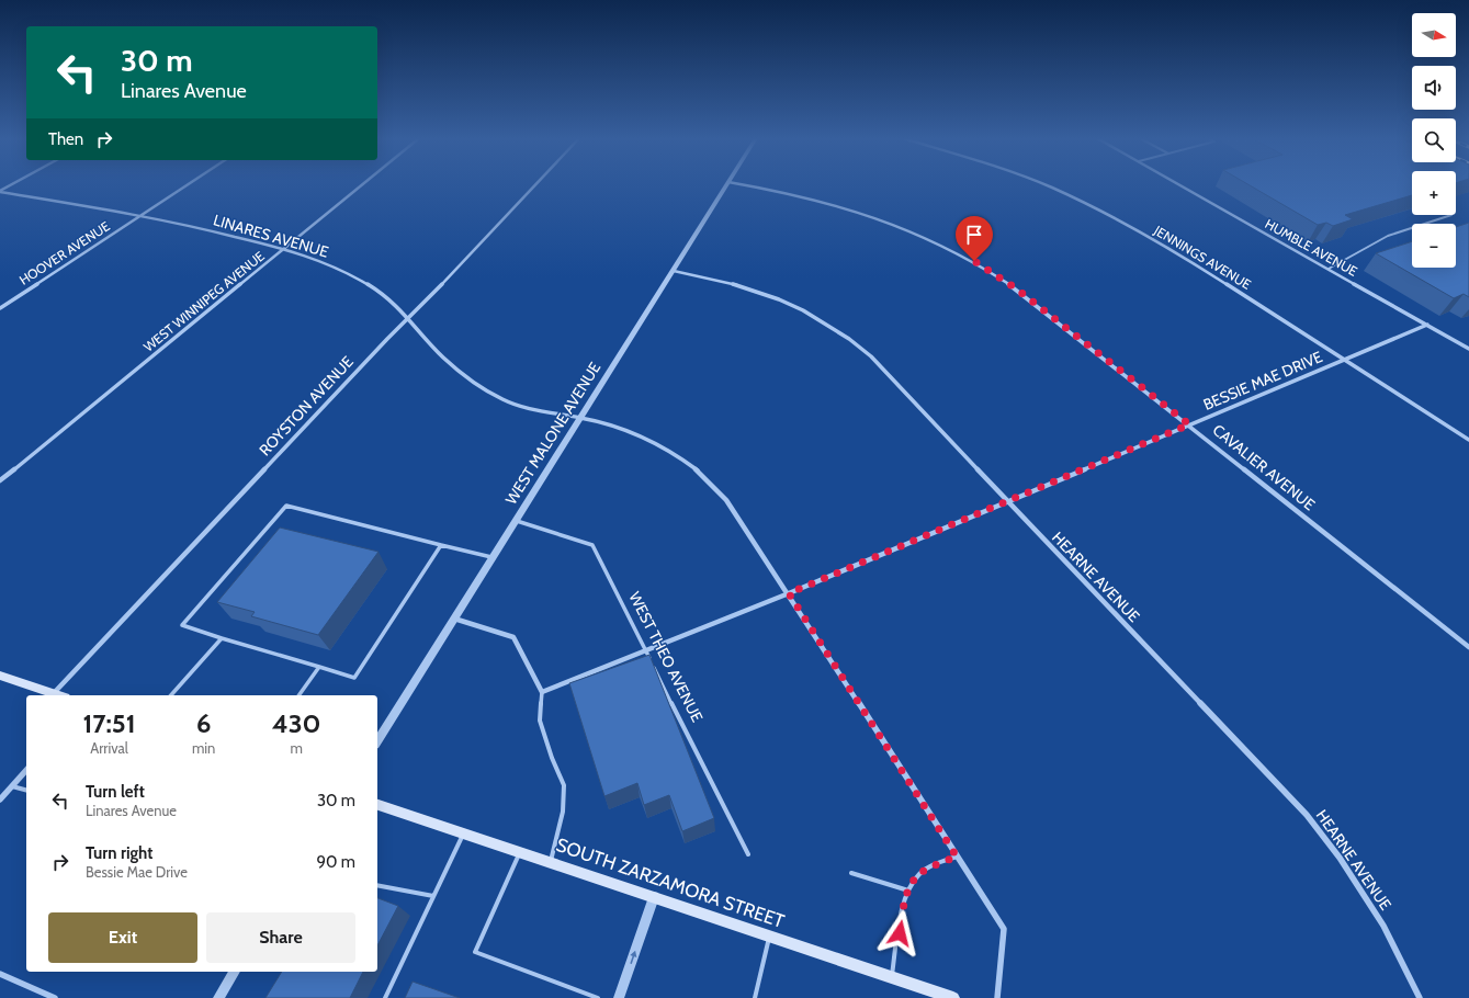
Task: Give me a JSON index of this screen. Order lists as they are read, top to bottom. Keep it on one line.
{"streets":{"main road":["SOUTH ZARZAMORA STREET"],"street":["LINARES AVENUE","HUMBLE AVENUE","HOOVER AVENUE","JENNINGS AVENUE","WEST WINNIPEG AVENUE","BESSIE MAE DRIVE","ROYSTON AVENUE","WEST MALONE AVENUE","CAVALIER AVENUE","HEARNE AVENUE"],"lane":["WEST THEO AVENUE"]},"crossings":[["LINARES AVENUE","HOOVER AVENUE"],["LINARES AVENUE","WEST WINNIPEG AVENUE"],["LINARES AVENUE","BESSIE MAE DRIVE"],["LINARES AVENUE","ROYSTON AVENUE"],["LINARES AVENUE","WEST MALONE AVENUE"],["HUMBLE AVENUE","BESSIE MAE DRIVE"],["JENNINGS AVENUE","BESSIE MAE DRIVE"],["BESSIE MAE DRIVE","CAVALIER AVENUE"],["BESSIE MAE DRIVE","HEARNE AVENUE"],["BESSIE MAE DRIVE","WEST THEO AVENUE"],["WEST MALONE AVENUE","HEARNE AVENUE"],["WEST MALONE AVENUE","WEST THEO AVENUE"]],"north":"right","page":{"map_buttons":["+","−"],"turn":["30 m","Linares Avenue"],"then":"Then","eta":["17:51","Arrival","6","min","430","m"],"list":[{"name":"Turn left","note":"Linares Avenue","value":"30 m"},{"name":"Turn right","note":"Bessie Mae Drive","value":"90 m"}],"buttons":["Exit","Share"]}}
